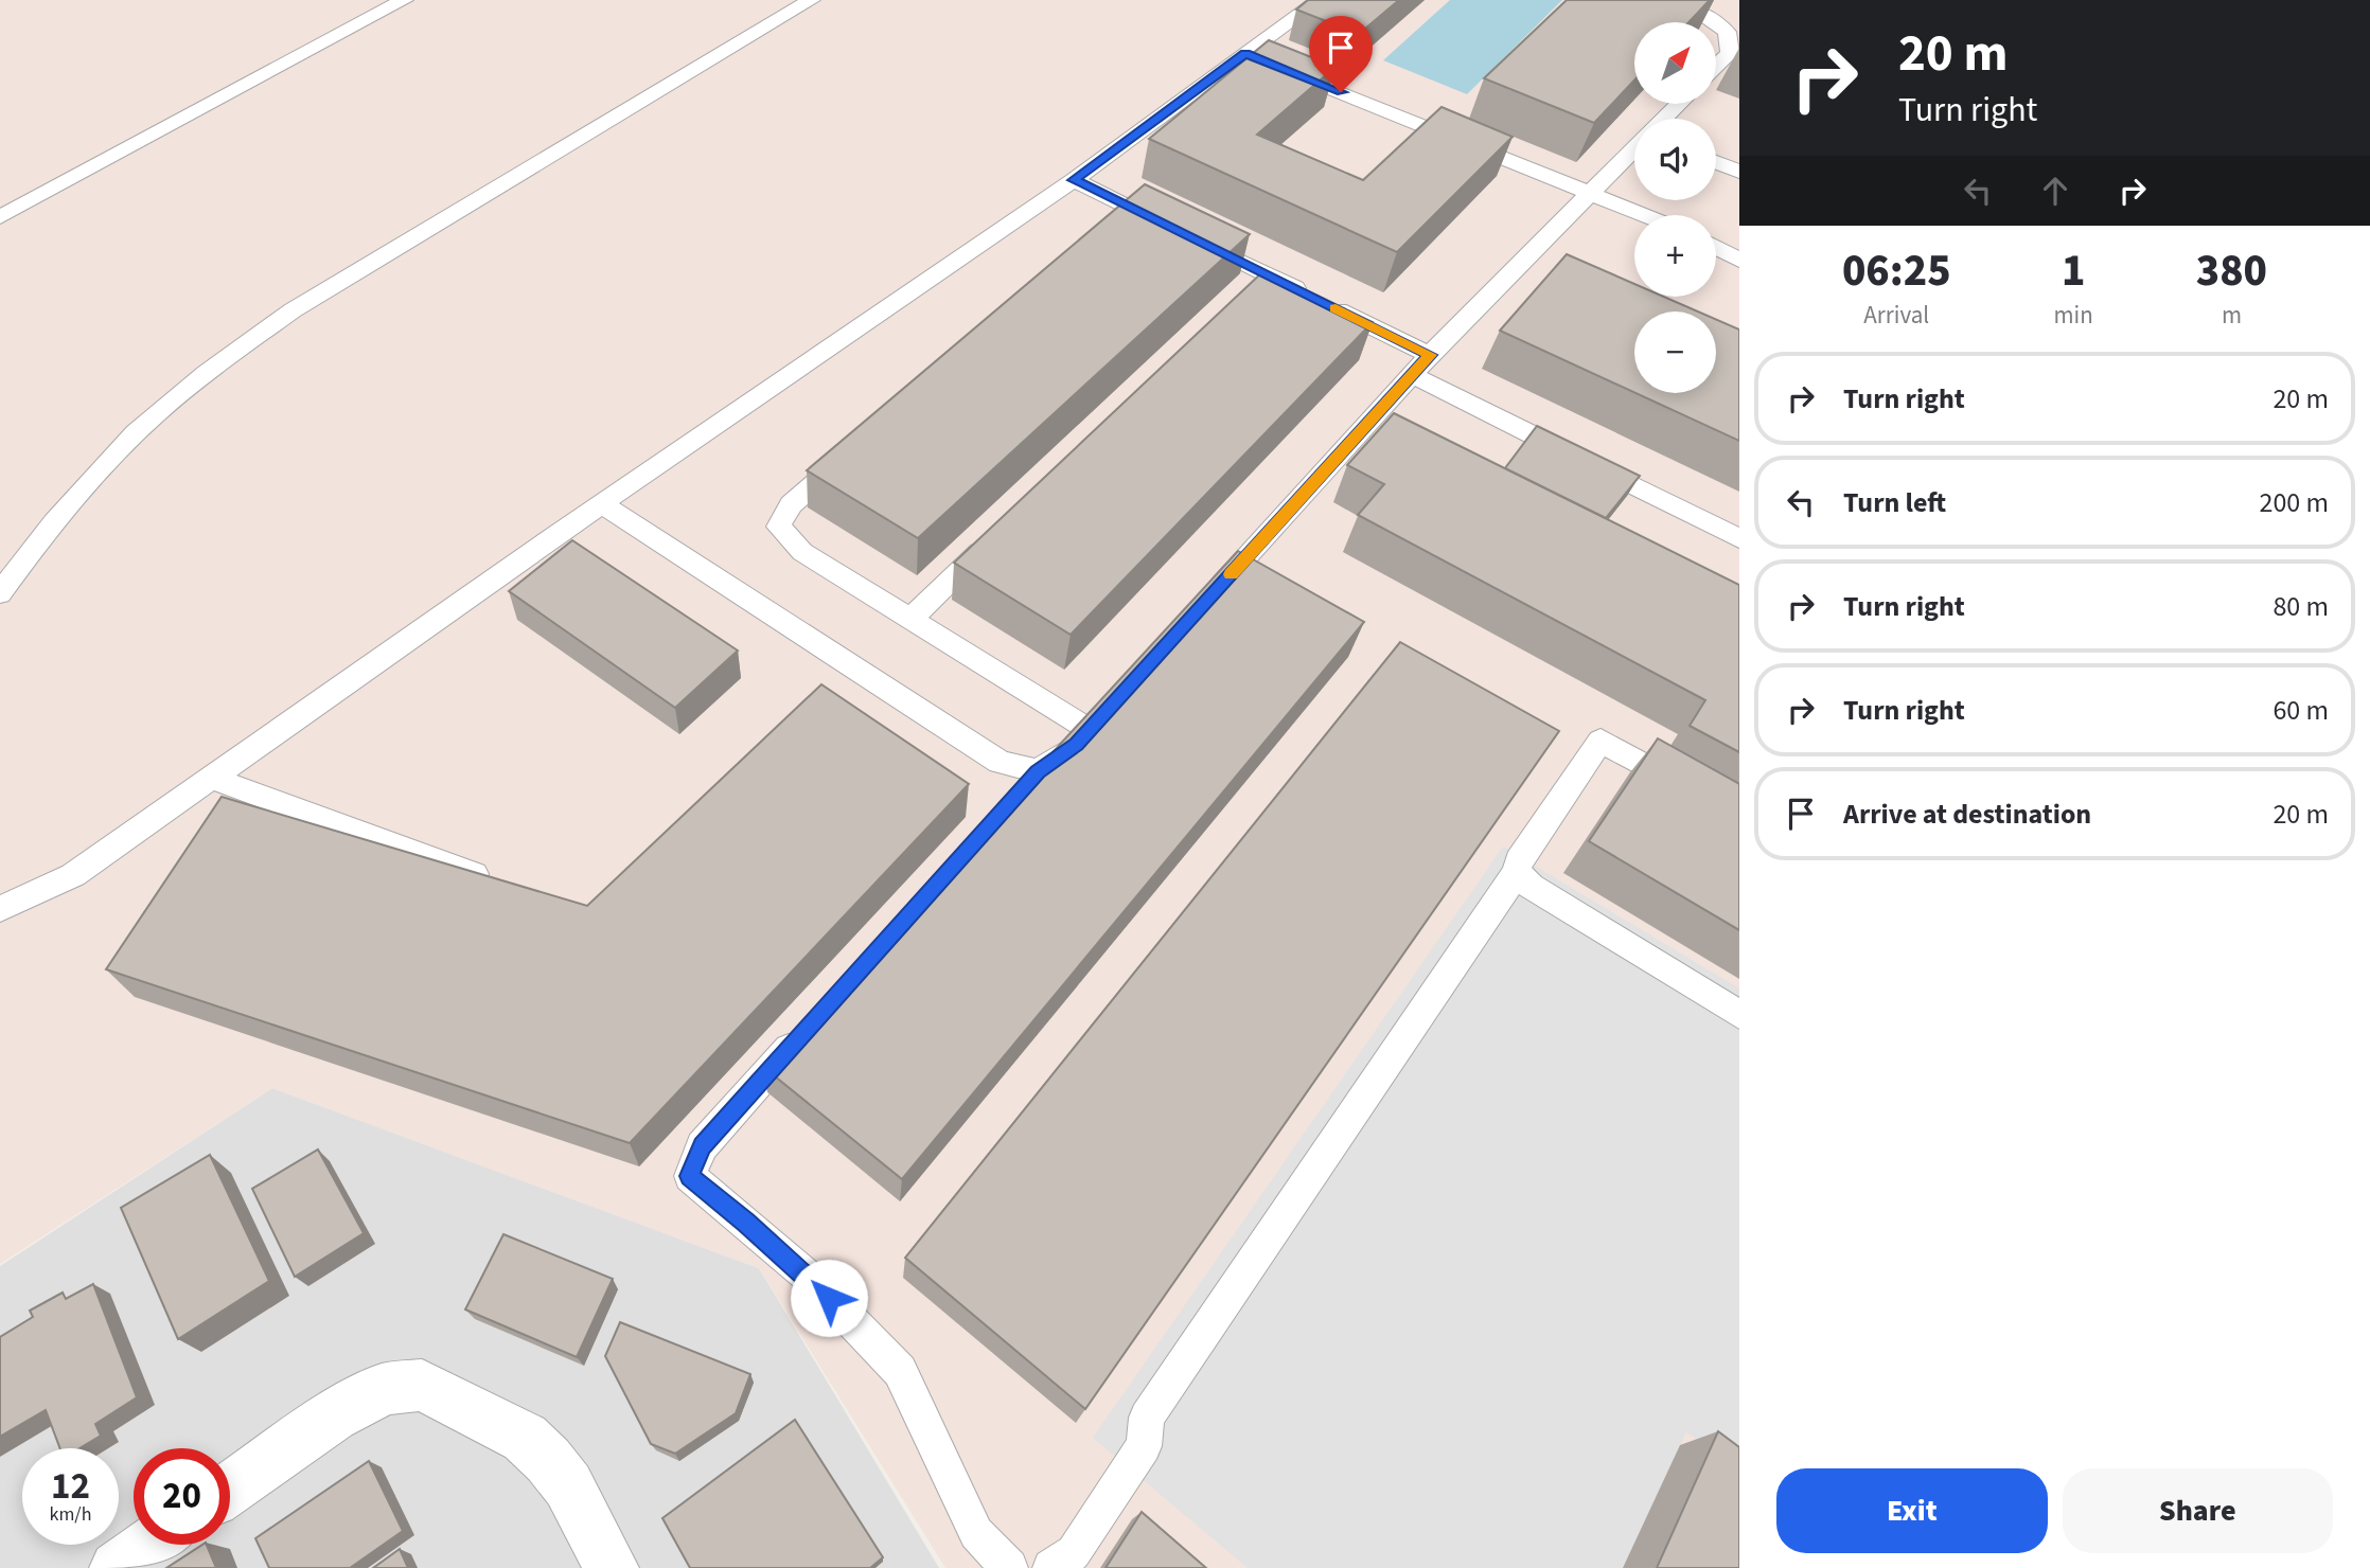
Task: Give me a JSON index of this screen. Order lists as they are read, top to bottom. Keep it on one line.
{"north":"top right","page":{"turn":["20 m","Turn right"],"map_buttons":["+","−"],"eta":["06:25","Arrival","1","min","380","m"],"list":[{"name":"Turn right","value":"20 m"},{"name":"Turn left","value":"200 m"},{"name":"Turn right","value":"80 m"},{"name":"Turn right","value":"60 m"},{"name":"Arrive at destination","value":"20 m"}],"speed":"12 km/h","limit":"20","buttons":["Exit","Share"]}}
